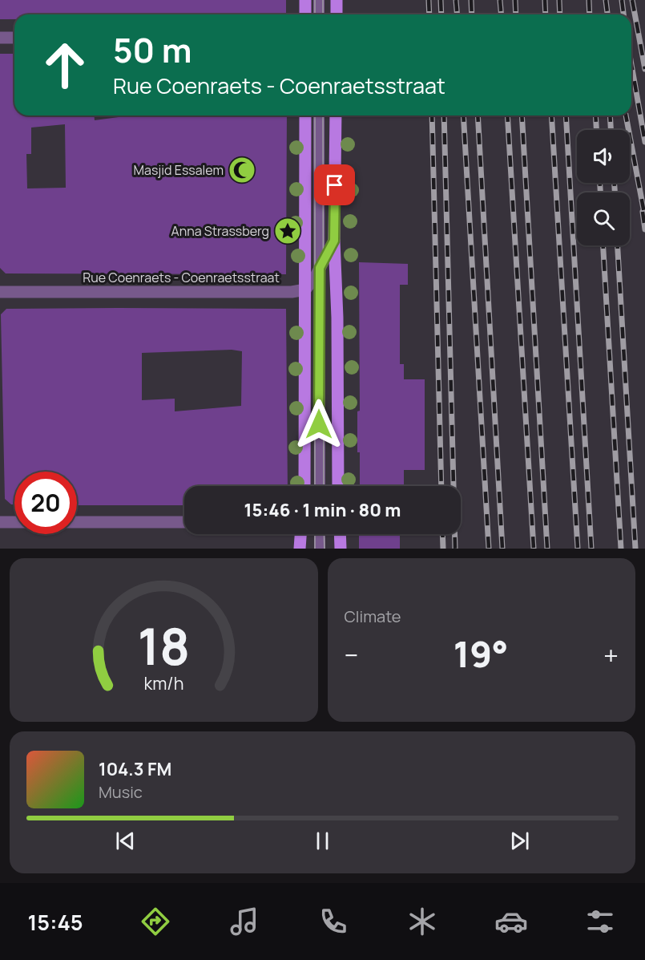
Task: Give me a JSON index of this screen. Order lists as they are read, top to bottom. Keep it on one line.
{"streets":{"street":["Rue Coenraets - Coenraetsstraat"]},"places":{"mosque":["Masjid Essalem"],"place":["Anna Strassberg"]},"page":{"turn":["50 m","Rue Coenraets - Coenraetsstraat"],"limit":"20","trip":"15:46 · 1 min · 80 m","tile":"Climate","heat":["−","19°","+"],"song":["104.3 FM","Music"],"tabs":"15:45","gauge":["18","km/h"]}}
